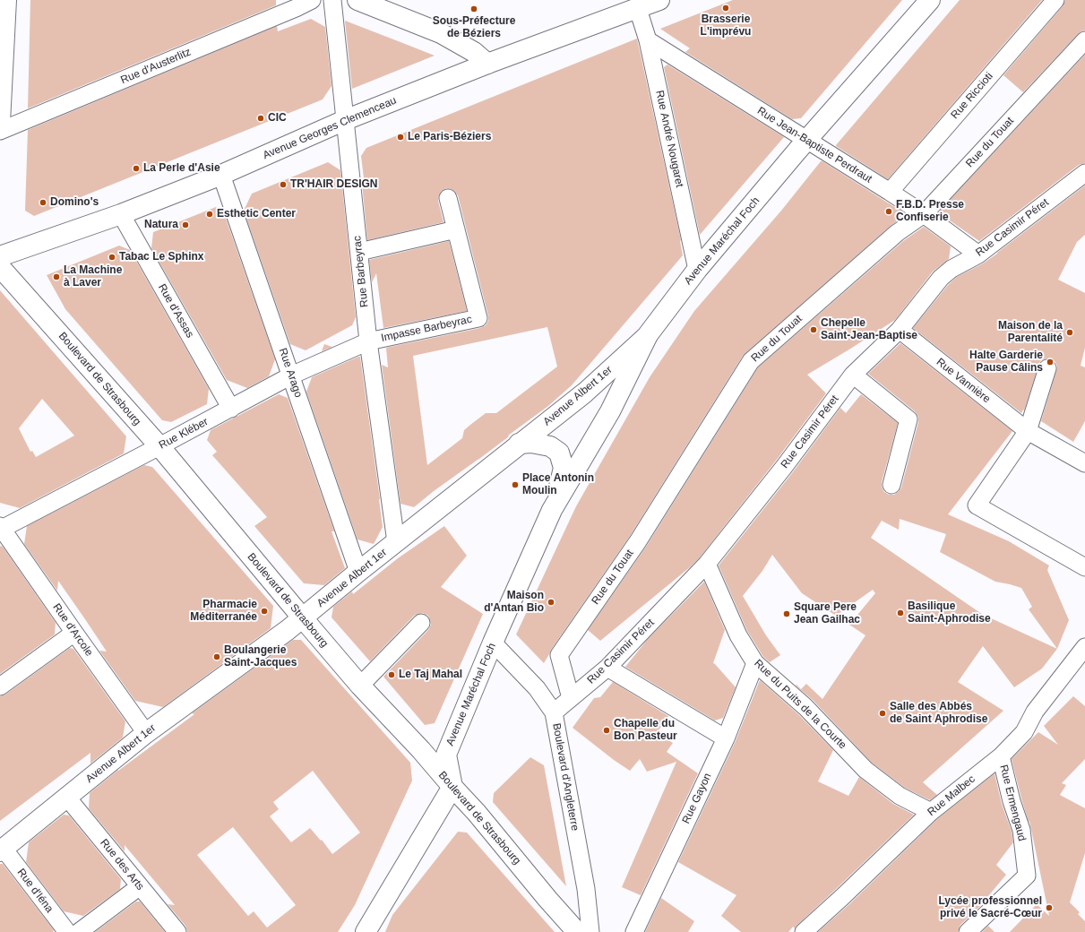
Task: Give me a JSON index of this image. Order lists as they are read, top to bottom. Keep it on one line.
{"streets":{"main road":["Avenue Georges Clemenceau","Avenue Maréchal Foch","Boulevard de Strasbourg","Avenue Albert 1er"],"street":["Rue d'Austerlitz","Rue Riccioti","Rue André Nougaret","Rue du Touat","Rue Jean-Baptiste Perdraut","Rue Casimir Péret","Rue Barbeyrac","Rue d'Assas","Impasse Barbeyrac","Rue Arago","Rue Vannière","Rue Kléber","Rue d'Arcole","Rue du Puits de la Courte","Boulevard d'Angleterre","Rue Malbec","Rue Gayon","Rue Ermengaud","Rue des Arts","Rue d'Iéna"]},"crossings":[["Rue Riccioti","Rue Jean-Baptiste Perdraut"],["Avenue Georges Clemenceau","Rue André Nougaret"],["Avenue Georges Clemenceau","Rue Barbeyrac"],["Avenue Georges Clemenceau","Rue d'Assas"],["Avenue Georges Clemenceau","Rue Arago"],["Rue André Nougaret","Rue Jean-Baptiste Perdraut"],["Rue André Nougaret","Avenue Maréchal Foch"],["Rue du Touat","Rue Jean-Baptiste Perdraut"],["Rue du Touat","Rue Casimir Péret"],["Rue Jean-Baptiste Perdraut","Rue Casimir Péret"],["Rue Jean-Baptiste Perdraut","Avenue Maréchal Foch"],["Rue Casimir Péret","Rue Vannière"],["Rue Casimir Péret","Rue du Puits de la Courte"],["Rue Casimir Péret","Boulevard d'Angleterre"],["Avenue Maréchal Foch","Boulevard de Strasbourg"],["Avenue Maréchal Foch","Avenue Albert 1er"],["Avenue Maréchal Foch","Boulevard d'Angleterre"],["Rue Barbeyrac","Impasse Barbeyrac"],["Rue Barbeyrac","Avenue Albert 1er"],["Rue Barbeyrac","Rue Kléber"],["Rue d'Assas","Rue Kléber"],["Impasse Barbeyrac","Rue Kléber"],["Rue Arago","Avenue Albert 1er"],["Rue Arago","Rue Kléber"],["Boulevard de Strasbourg","Avenue Albert 1er"],["Boulevard de Strasbourg","Rue Kléber"],["Avenue Albert 1er","Rue d'Arcole"],["Avenue Albert 1er","Rue des Arts"],["Avenue Albert 1er","Rue d'Iéna"],["Rue Kléber","Rue d'Arcole"],["Rue du Puits de la Courte","Rue Malbec"],["Rue du Puits de la Courte","Rue Gayon"],["Rue Malbec","Rue Ermengaud"]],"places":["Brasserie L'imprévu","Sous-Préfecture de Béziers","CIC","Le Paris-Béziers","La Perle d'Asie","TR'HAIR DESIGN","Domino's","F.B.D. Presse Confiserie","Esthetic Center","Natura","Tabac Le Sphinx","La Machine à Laver","Chepelle Saint-Jean-Baptise","Maison de la Parentalité","Halte Garderie Pause Câlins","Place Antonin Moulin","Maison d'Antan Bio","Pharmacie Méditerranée","Basilique Saint-Aphrodise","Square Pere Jean Gailhac","Boulangerie Saint-Jacques","Le Taj Mahal","Salle des Abbés de Saint Aphrodise","Chapelle du Bon Pasteur","Lycée professionnel privé le Sacré-Cœur"]}
